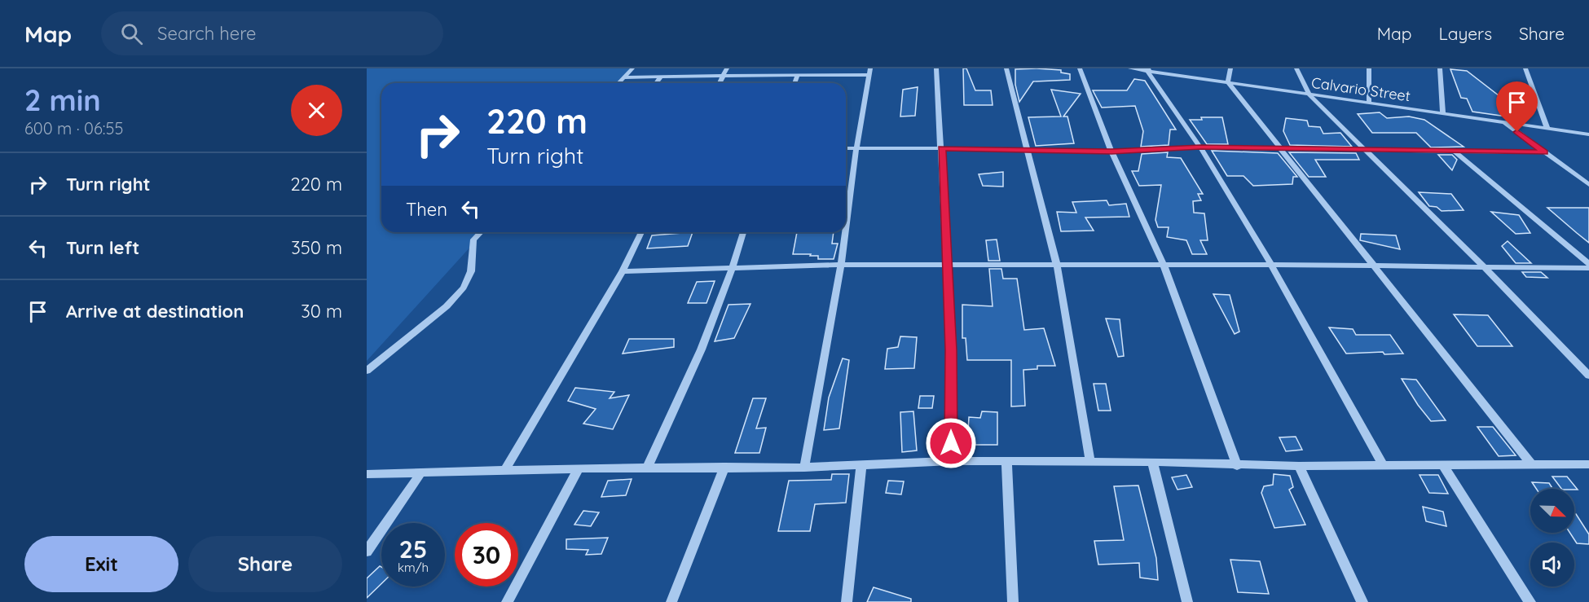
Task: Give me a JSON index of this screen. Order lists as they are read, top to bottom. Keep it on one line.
{"streets":{"street":["Calvario Street"]},"north":"bottom right","page":{"header":"Map","search":"Search here","nav":["Map","Layers","Share"],"heading":["2 min","600 m · 06:55"],"turn":["220 m","Turn right"],"list":[{"name":"Turn right","value":"220 m"},{"name":"Turn left","value":"350 m"},{"name":"Arrive at destination","value":"30 m"}],"then":"Then","speed":"25 km/h","limit":"30","buttons":["Exit","Share"]}}
